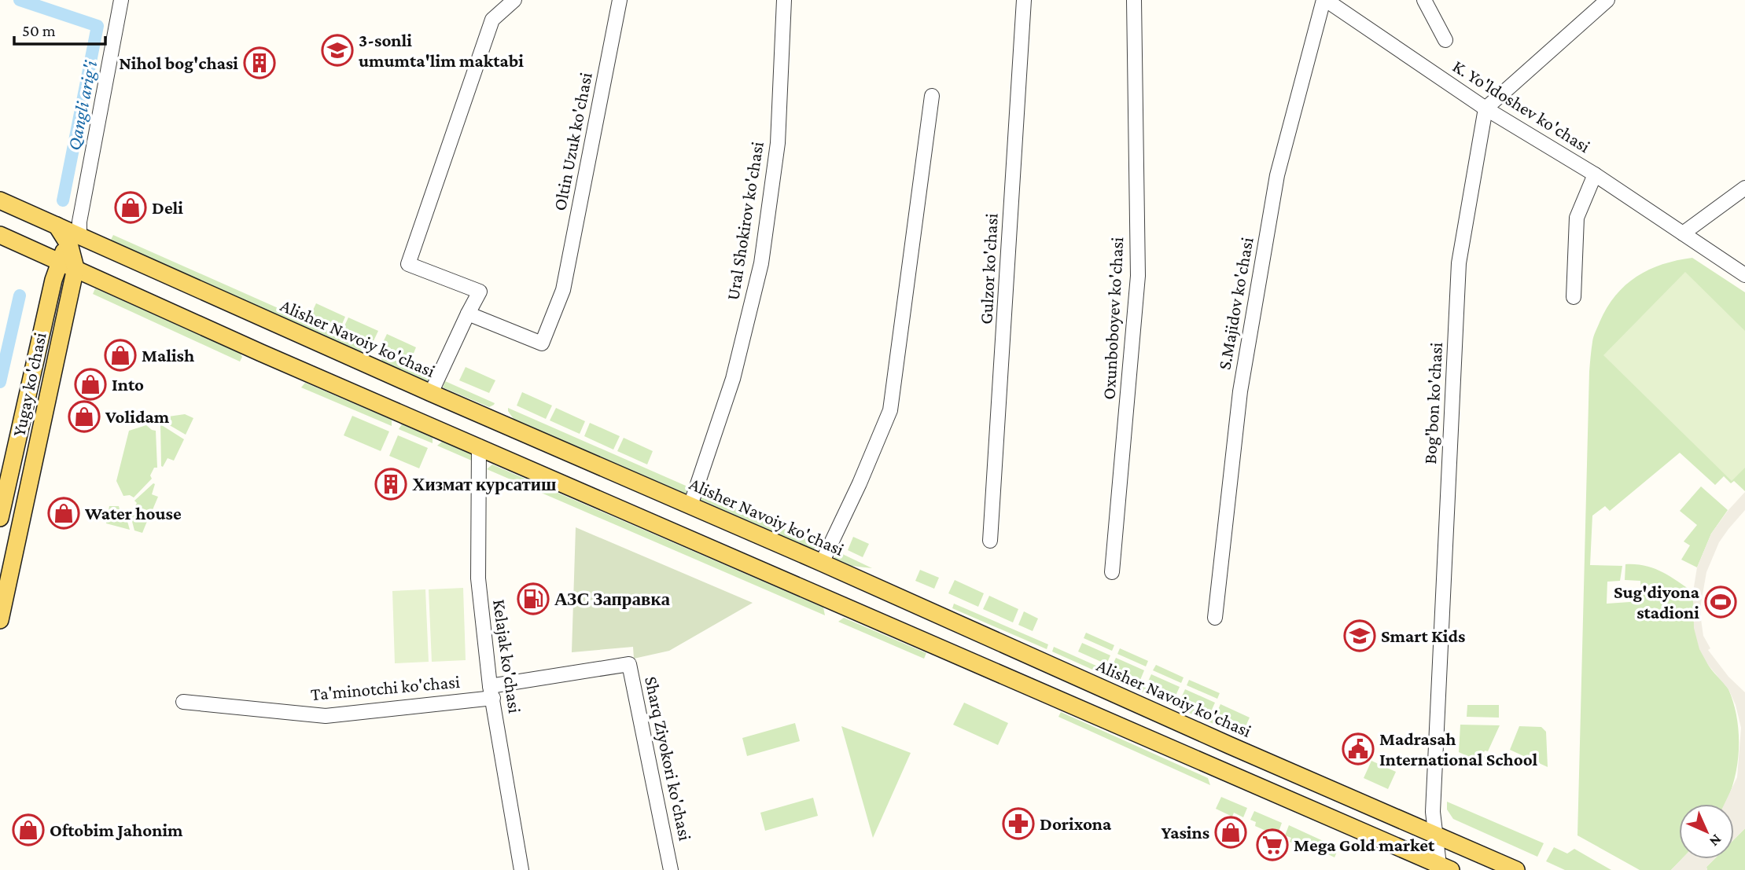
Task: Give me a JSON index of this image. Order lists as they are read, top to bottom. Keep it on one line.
{"streets":{"main road":["Alisher Navoiy ko'chasi","Yugay ko'chasi"],"street":["K. Yo'ldoshev ko'chasi","Oltin Uzuk ko'chasi","Ural Shokirov ko'chasi","Gulzor ko'chasi","S.Majidov ko'chasi","Oxunboboyev ko'chasi","Bog'bon ko'chasi","Kelajak ko'chasi","Ta'minotchi ko'chasi","Sharq Ziyokori ko'chasi"]},"crossings":[["K. Yo'ldoshev ko'chasi","S.Majidov ko'chasi"],["K. Yo'ldoshev ko'chasi","Bog'bon ko'chasi"],["Ural Shokirov ko'chasi","Alisher Navoiy ko'chasi"],["Alisher Navoiy ko'chasi","Yugay ko'chasi"],["Alisher Navoiy ko'chasi","Bog'bon ko'chasi"],["Alisher Navoiy ko'chasi","Kelajak ko'chasi"],["Kelajak ko'chasi","Ta'minotchi ko'chasi"],["Kelajak ko'chasi","Sharq Ziyokori ko'chasi"],["Ta'minotchi ko'chasi","Sharq Ziyokori ko'chasi"]],"water":["Qangli arig'i"],"places":{"school or university":["3-sonli umumta'lim maktabi","Smart Kids"],"building":["Nihol bog'chasi","Хизмат курсатиш"],"shop":["Deli","Malish","Into","Volidam","Water house","Oftobim Jahonim","Yasins"],"fuel station":["АЗС Заправка"],"sports":["Sug'diyona stadioni"],"public building":["Madrasah International School"],"pharmacy":["Dorixona"],"supermarket":["Mega Gold market"]},"scale_bar":"50 m","north":"bottom right"}
